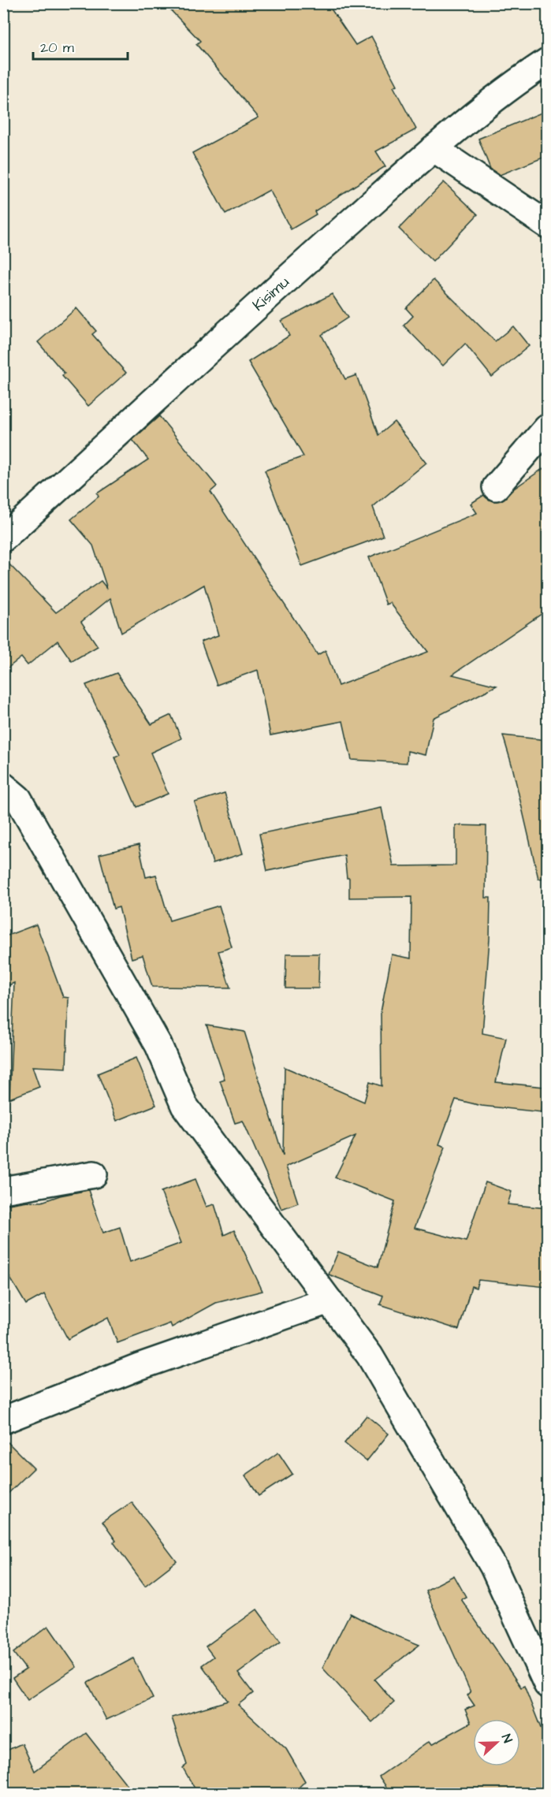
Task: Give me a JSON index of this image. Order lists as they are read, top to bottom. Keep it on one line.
{"streets":{"street":["Kisimu"]},"scale_bar":"20 m","north":"right"}
